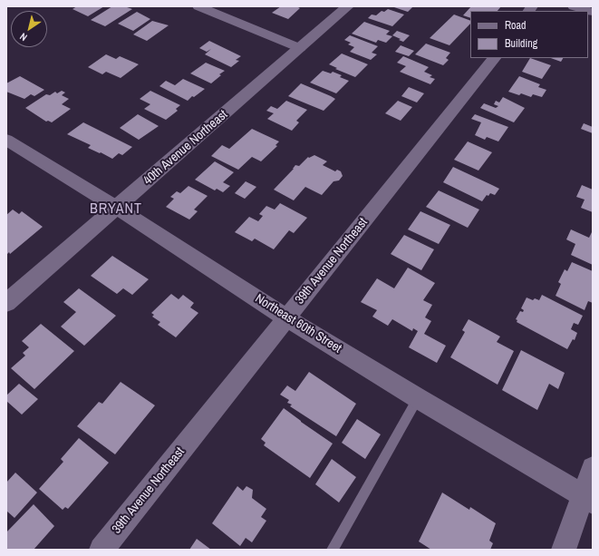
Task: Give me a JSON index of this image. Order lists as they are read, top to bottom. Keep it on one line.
{"streets":{"street":["40th Avenue Northeast","39th Avenue Northeast","Northeast 60th Street"]},"crossings":[["40th Avenue Northeast","Northeast 60th Street"],["39th Avenue Northeast","Northeast 60th Street"]],"districts":["BRYANT"],"legend":["Road","Building"],"north":"bottom left"}
